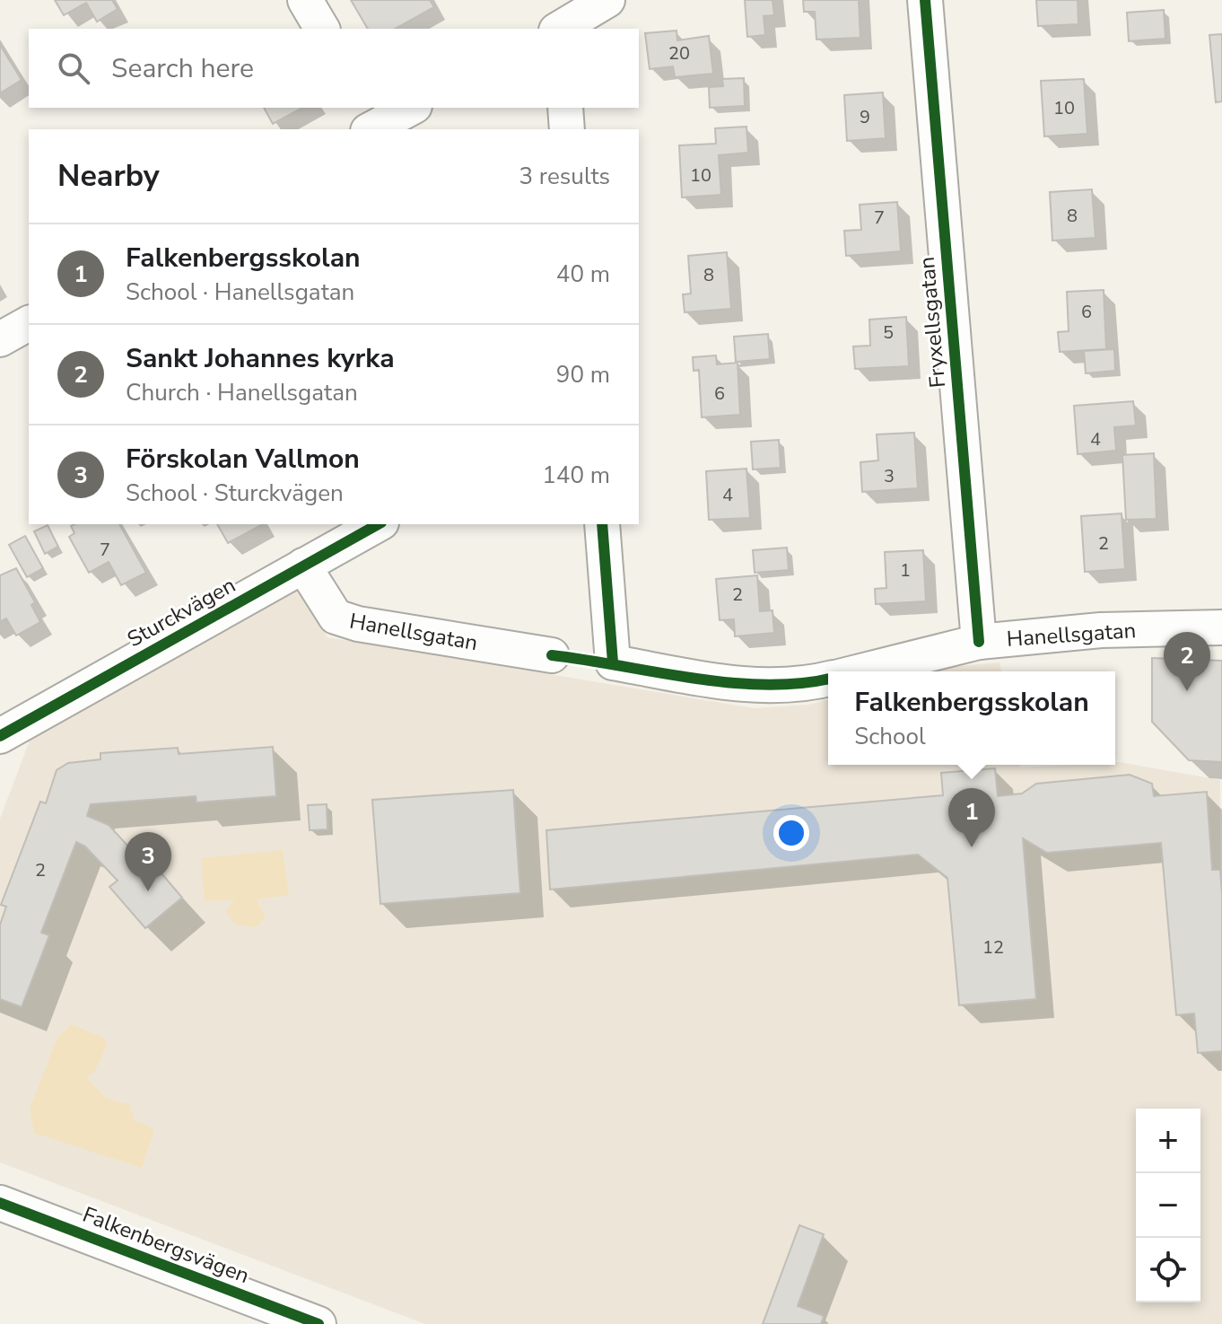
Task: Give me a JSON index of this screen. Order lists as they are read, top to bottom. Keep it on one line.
{"streets":{"street":["Fryxellsgatan","Sturckvägen","Hanellsgatan","Falkenbergsvägen"]},"crossings":[["Fryxellsgatan","Hanellsgatan"],["Sturckvägen","Hanellsgatan"]],"house_numbers":["20","10","9","10","8","7","8","6","5","6","4","3","4","2","7","1","2","2","12"],"page":{"search":"Search here","heading":["Nearby","3 results"],"list":[{"mark":"1","name":"Falkenbergsskolan","note":"School · Hanellsgatan","value":"40 m"},{"mark":"2","name":"Sankt Johannes kyrka","note":"Church · Hanellsgatan","value":"90 m"},{"mark":"3","name":"Förskolan Vallmon","note":"School · Sturckvägen","value":"140 m"}],"pins":["2","1","3"],"popup":["Falkenbergsskolan","School"],"map_buttons":["+","−"]}}
